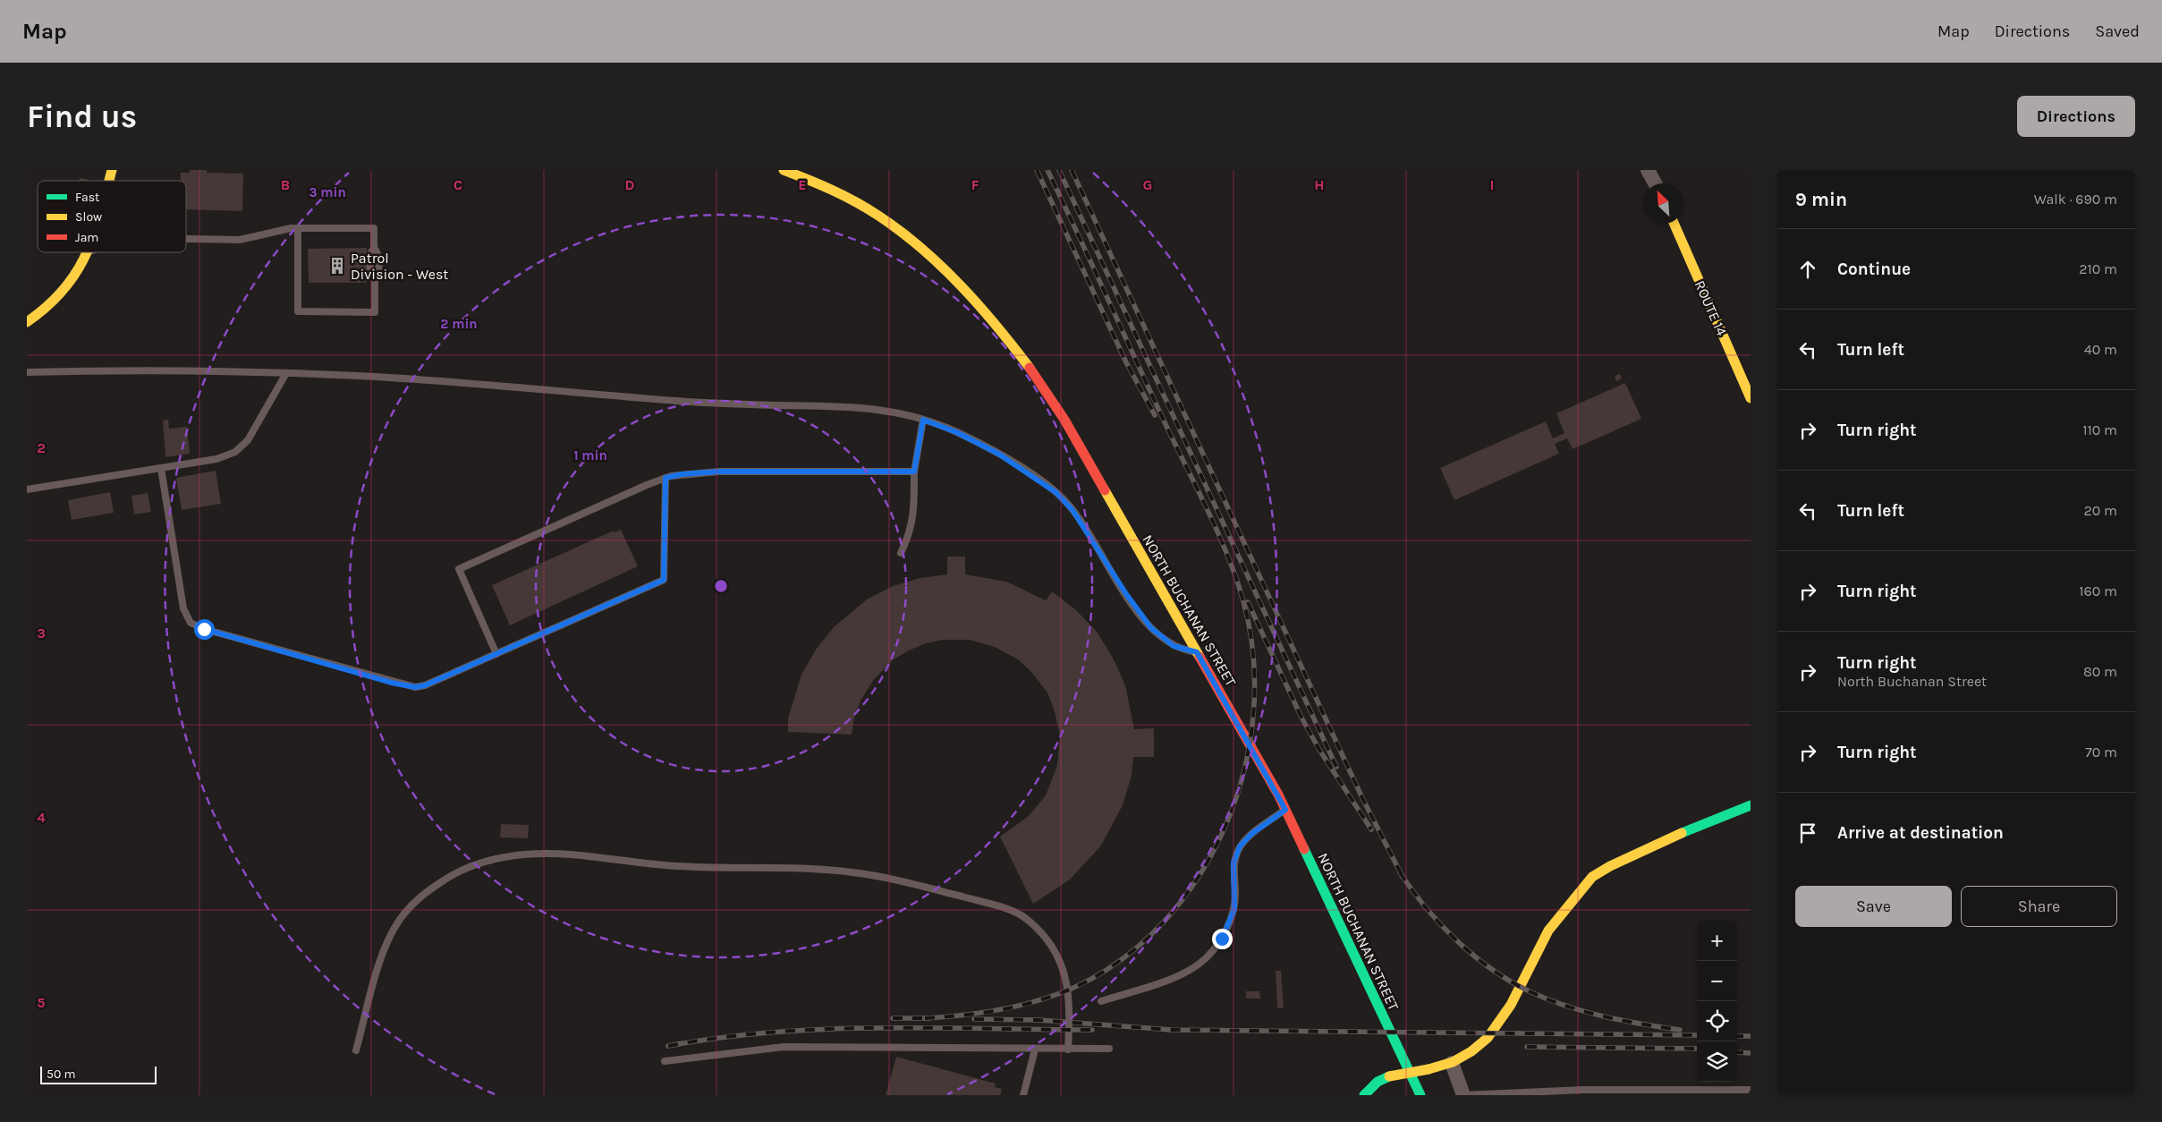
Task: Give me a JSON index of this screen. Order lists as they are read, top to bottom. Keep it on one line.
{"streets":{"street":["ROUTE 14","NORTH BUCHANAN STREET"]},"places":{"building":["Patrol Division - West"]},"legend":["Fast","Slow","Jam"],"scale_bar":"50 m","north":"top left","page":{"header":"Map","nav":["Map","Directions","Saved"],"buttons":["Directions",["Save","Share"]],"title":"Find us","heading":["9 min","Walk · 690 m"],"list":[["Continue","210 m"],["Turn left","40 m"],["Turn right","110 m"],["Turn left","20 m"],["Turn right","160 m"],["Turn right","North Buchanan Street","80 m"],["Turn right","70 m"],"Arrive at destination"],"map_buttons":["+","−"],"scale":"50 m"},"grid":{"columns":["B","C","D","E","F","G","H","I"],"rows":["2","3","4","5"]},"rings":["3 min","2 min","1 min"]}
